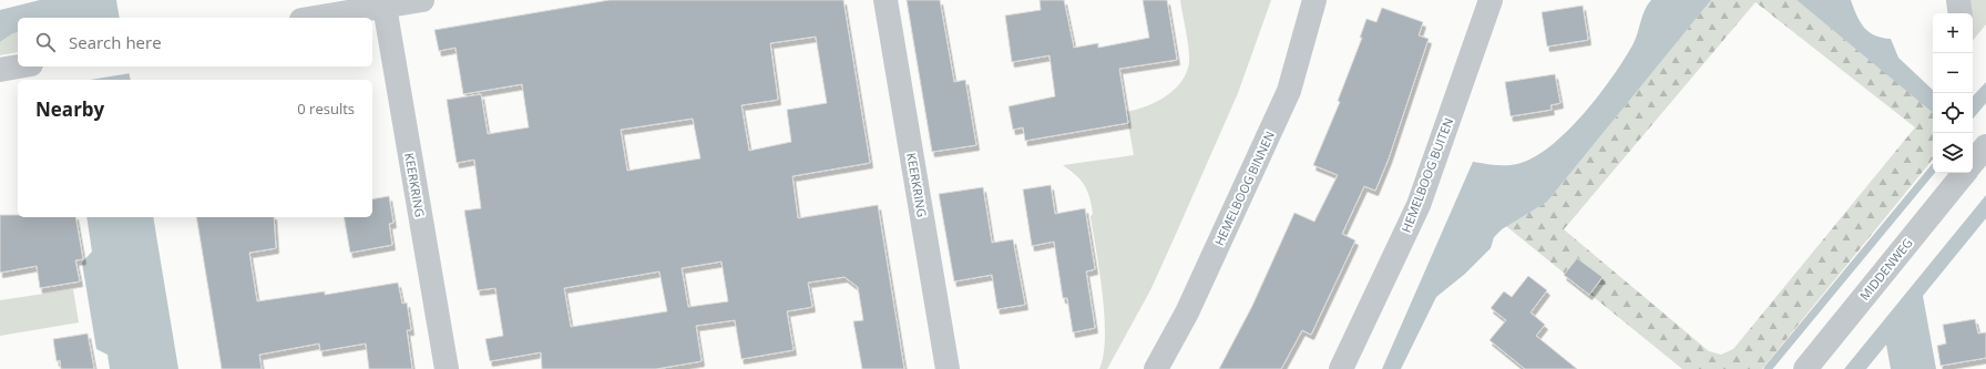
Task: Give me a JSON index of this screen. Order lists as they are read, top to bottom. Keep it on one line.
{"streets":{"street":["HEMELBOOG BUITEN","KEERKRING","HEMELBOOG BINNEN","MIDDENWEG"]},"page":{"map_buttons":["+","−"],"search":"Search here","heading":["Nearby","0 results"]}}
